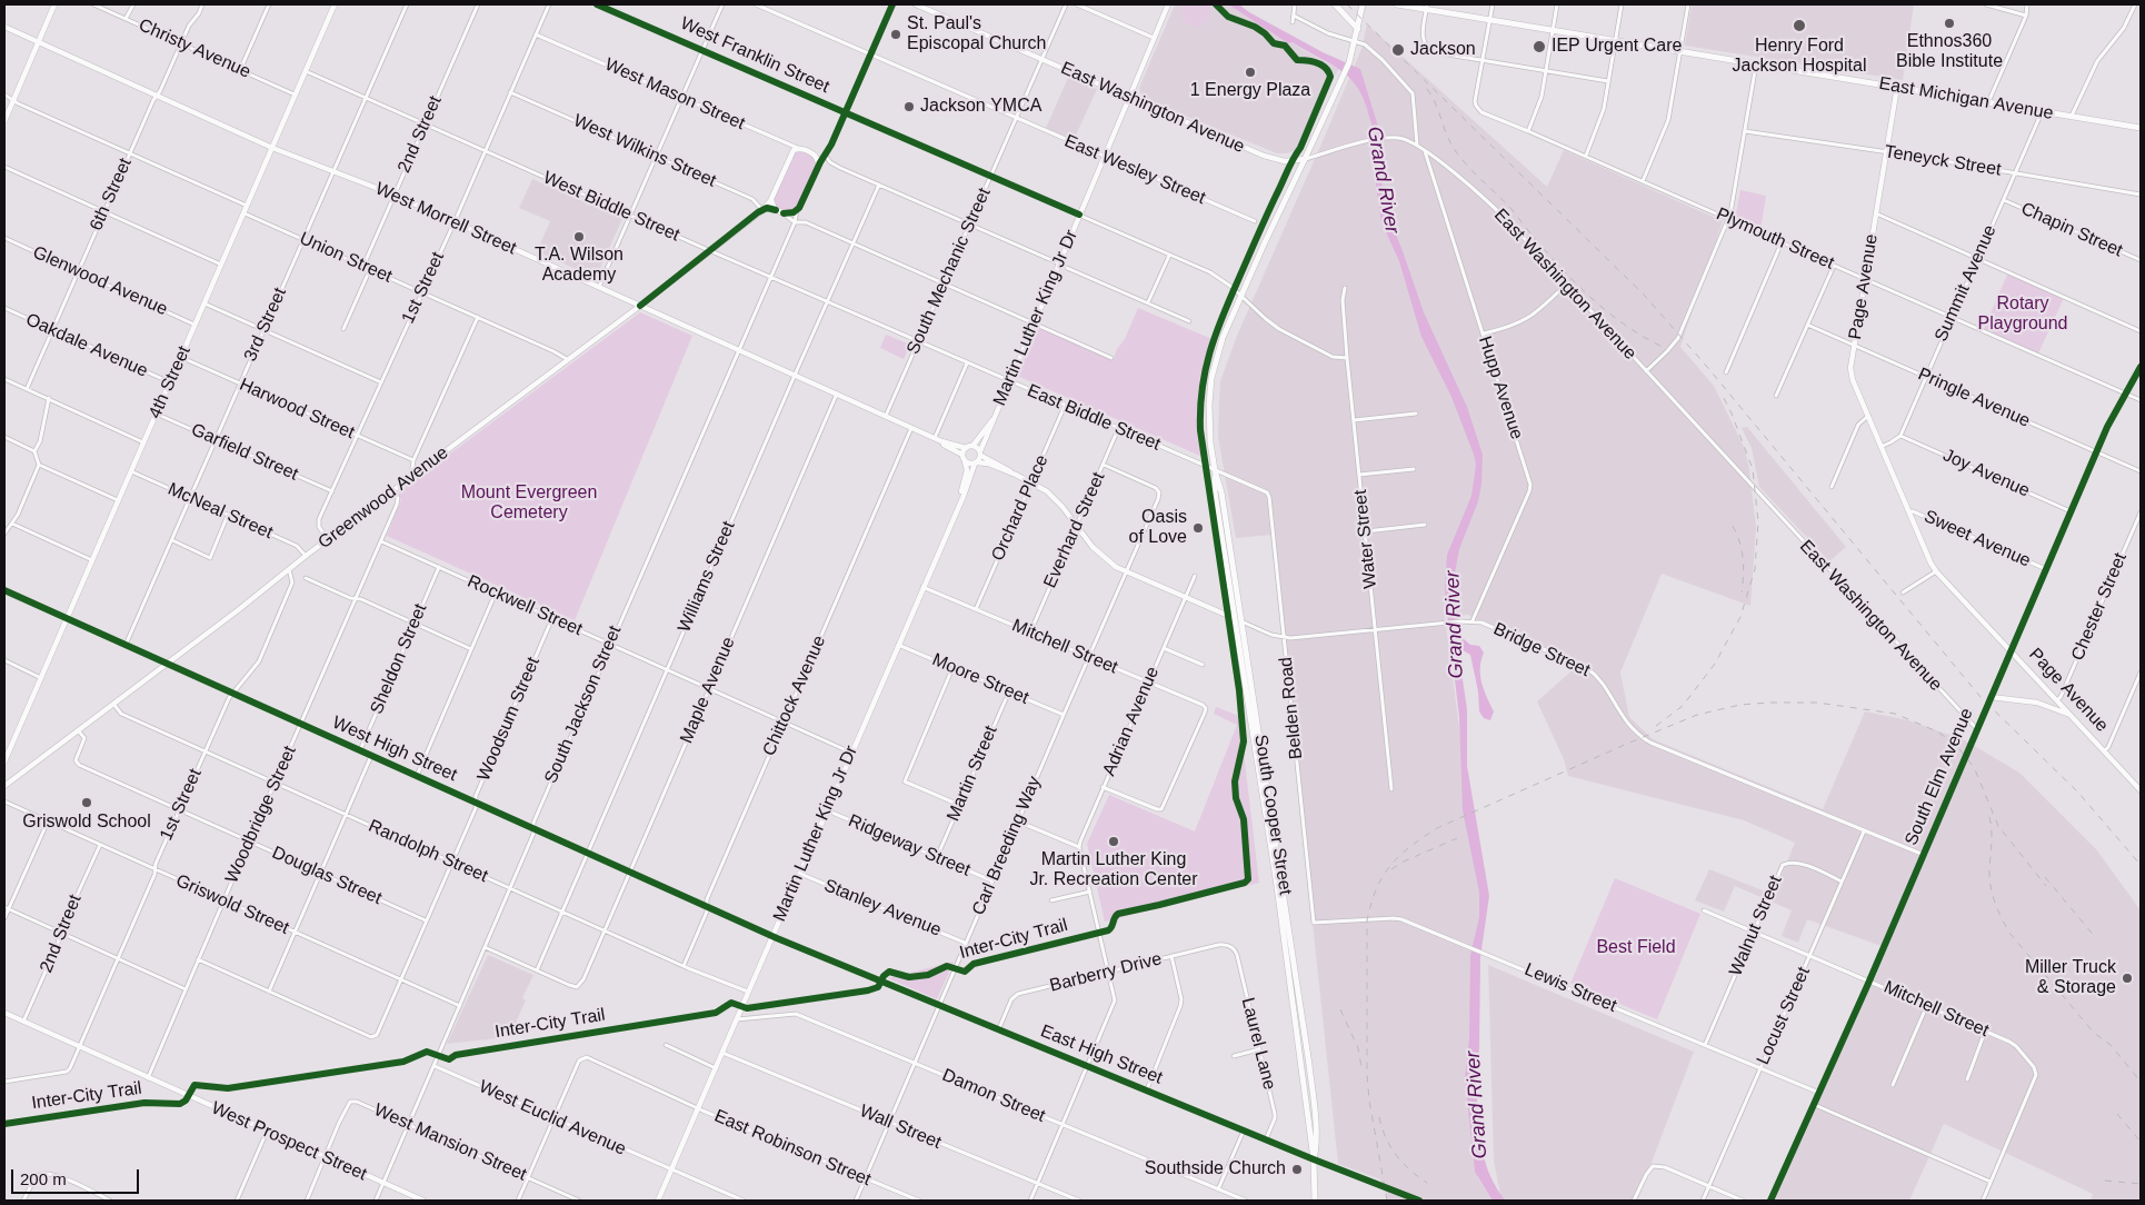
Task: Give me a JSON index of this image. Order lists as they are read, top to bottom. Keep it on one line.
{"streets":{"main road":["East Michigan Avenue","South Cooper Street"],"street":["Christy Avenue","West Franklin Street","West Mason Street","East Washington Avenue","2nd Street","West Wilkins Street","Teneyck Street","East Wesley Street","6th Street","West Biddle Street","West Morrell Street","Chapin Street","Plymouth Street","Union Street","South Mechanic Street","Glenwood Avenue","Summit Avenue","Page Avenue","1st Street","Martin Luther King Jr Dr","3rd Street","Oakdale Avenue","4th Street","Hupp Avenue","Pringle Avenue","Harwood Street","East Biddle Street","Garfield Street","Joy Avenue","Greenwood Avenue","Orchard Place","McNeal Street","Everhard Street","Water Street","Sweet Avenue","Williams Street","Rockwell Street","Chester Street","Mitchell Street","Bridge Street","Sheldon Street","Moore Street","Maple Avenue","Chittock Avenue","South Jackson Street","Belden Road","Woodsum Street","Adrian Avenue","West High Street","Martin Street","South Elm Avenue","Woodbridge Street","Ridgeway Street","Carl Breeding Way","Randolph Street","Douglas Street","Griswold Street","Stanley Avenue","Walnut Street","Barberry Drive","Lewis Street","Locust Street","Laurel Lane","East High Street","Damon Street","West Euclid Avenue","Wall Street","West Prospect Street","West Mansion Street","East Robinson Street"],"cycle path":["Inter-City Trail"]},"crossings":[["Christy Avenue","6th Street"],["Christy Avenue","4th Street"],["West Franklin Street","South Mechanic Street"],["West Franklin Street","Martin Luther King Jr Dr"],["West Franklin Street","Water Street"],["West Franklin Street","South Jackson Street"],["West Franklin Street","South Cooper Street"],["West Mason Street","1st Street"],["West Mason Street","South Jackson Street"],["East Michigan Avenue","Summit Avenue"],["East Michigan Avenue","Page Avenue"],["East Washington Avenue","South Mechanic Street"],["East Washington Avenue","Martin Luther King Jr Dr"],["East Washington Avenue","Hupp Avenue"],["East Washington Avenue","South Elm Avenue"],["East Washington Avenue","South Cooper Street"],["2nd Street","West Biddle Street"],["2nd Street","West Morrell Street"],["2nd Street","Union Street"],["2nd Street","Griswold Street"],["2nd Street","West Prospect Street"],["West Wilkins Street","1st Street"],["West Wilkins Street","Greenwood Avenue"],["Teneyck Street","Summit Avenue"],["Teneyck Street","Page Avenue"],["East Wesley Street","South Mechanic Street"],["East Wesley Street","Martin Luther King Jr Dr"],["East Wesley Street","South Jackson Street"],["6th Street","West Morrell Street"],["6th Street","Glenwood Avenue"],["6th Street","Oakdale Avenue"],["West Biddle Street","South Mechanic Street"],["West Biddle Street","1st Street"],["West Biddle Street","3rd Street"],["West Biddle Street","4th Street"],["West Biddle Street","East Biddle Street"],["West Biddle Street","Greenwood Avenue"],["West Biddle Street","Williams Street"],["West Biddle Street","South Jackson Street"],["West Morrell Street","South Mechanic Street"],["West Morrell Street","1st Street"],["West Morrell Street","Martin Luther King Jr Dr"],["West Morrell Street","3rd Street"],["West Morrell Street","4th Street"],["West Morrell Street","Greenwood Avenue"],["West Morrell Street","Williams Street"],["West Morrell Street","Maple Avenue"],["West Morrell Street","Chittock Avenue"],["West Morrell Street","South Jackson Street"],["Chapin Street","Summit Avenue"],["Plymouth Street","Summit Avenue"],["Plymouth Street","Page Avenue"],["Plymouth Street","South Elm Avenue"],["Union Street","1st Street"],["Union Street","3rd Street"],["Union Street","4th Street"],["Union Street","Greenwood Avenue"],["South Mechanic Street","East Biddle Street"],["Glenwood Avenue","4th Street"],["Summit Avenue","Pringle Avenue"],["Summit Avenue","Joy Avenue"],["Page Avenue","Pringle Avenue"],["Page Avenue","Sweet Avenue"],["Page Avenue","Chester Street"],["Page Avenue","South Elm Avenue"],["1st Street","Harwood Street"],["1st Street","Garfield Street"],["1st Street","Greenwood Avenue"],["1st Street","West High Street"],["1st Street","Randolph Street"],["1st Street","Douglas Street"],["1st Street","Griswold Street"],["1st Street","West Prospect Street"],["Martin Luther King Jr Dr","East Biddle Street"],["Martin Luther King Jr Dr","Rockwell Street"],["Martin Luther King Jr Dr","Mitchell Street"],["Martin Luther King Jr Dr","Moore Street"],["Martin Luther King Jr Dr","West High Street"],["Martin Luther King Jr Dr","Ridgeway Street"],["Martin Luther King Jr Dr","Randolph Street"],["Martin Luther King Jr Dr","Stanley Avenue"],["Martin Luther King Jr Dr","East High Street"],["Martin Luther King Jr Dr","Damon Street"],["Martin Luther King Jr Dr","West Euclid Avenue"],["Martin Luther King Jr Dr","Wall Street"],["Martin Luther King Jr Dr","East Robinson Street"],["3rd Street","Harwood Street"],["3rd Street","Garfield Street"],["3rd Street","McNeal Street"],["3rd Street","West High Street"],["Oakdale Avenue","4th Street"],["4th Street","Harwood Street"],["4th Street","Garfield Street"],["4th Street","McNeal Street"],["4th Street","West High Street"],["Hupp Avenue","Bridge Street"],["Pringle Avenue","South Elm Avenue"],["East Biddle Street","Orchard Place"],["East Biddle Street","Everhard Street"],["East Biddle Street","Belden Road"],["East Biddle Street","South Cooper Street"],["Joy Avenue","South Elm Avenue"],["Greenwood Avenue","McNeal Street"],["Greenwood Avenue","West High Street"],["Greenwood Avenue","Woodbridge Street"],["Greenwood Avenue","Randolph Street"],["Greenwood Avenue","Douglas Street"],["Orchard Place","Mitchell Street"],["Everhard Street","Mitchell Street"],["Everhard Street","Carl Breeding Way"],["Water Street","Bridge Street"],["Sweet Avenue","South Elm Avenue"],["Williams Street","Rockwell Street"],["Williams Street","Maple Avenue"],["Williams Street","West High Street"],["Williams Street","Randolph Street"],["Rockwell Street","Sheldon Street"],["Rockwell Street","Maple Avenue"],["Rockwell Street","Chittock Avenue"],["Rockwell Street","South Jackson Street"],["Rockwell Street","Woodsum Street"],["Rockwell Street","Woodbridge Street"],["Mitchell Street","Adrian Avenue"],["Mitchell Street","South Elm Avenue"],["Mitchell Street","Carl Breeding Way"],["Mitchell Street","Walnut Street"],["Mitchell Street","Locust Street"],["Bridge Street","Belden Road"],["Bridge Street","South Elm Avenue"],["Bridge Street","South Cooper Street"],["Bridge Street","Locust Street"],["Sheldon Street","West High Street"],["Moore Street","Martin Street"],["Moore Street","Carl Breeding Way"],["Maple Avenue","West High Street"],["Maple Avenue","Randolph Street"],["Chittock Avenue","West High Street"],["Chittock Avenue","Randolph Street"],["South Jackson Street","West High Street"],["South Jackson Street","Randolph Street"],["South Jackson Street","Griswold Street"],["South Jackson Street","West Euclid Avenue"],["South Jackson Street","West Prospect Street"],["South Jackson Street","West Mansion Street"],["Belden Road","Lewis Street"],["Woodsum Street","West High Street"],["Woodsum Street","Randolph Street"],["Woodsum Street","Douglas Street"],["Woodsum Street","Griswold Street"],["West High Street","Woodbridge Street"],["West High Street","East High Street"],["Martin Street","Ridgeway Street"],["South Elm Avenue","Lewis Street"],["Woodbridge Street","Randolph Street"],["Woodbridge Street","Douglas Street"],["Woodbridge Street","Griswold Street"],["Woodbridge Street","West Prospect Street"],["South Cooper Street","East High Street"],["Ridgeway Street","Carl Breeding Way"],["Carl Breeding Way","Stanley Avenue"],["Carl Breeding Way","East High Street"],["Carl Breeding Way","Damon Street"],["Carl Breeding Way","Wall Street"],["Carl Breeding Way","East Robinson Street"],["Walnut Street","Lewis Street"],["Walnut Street","Locust Street"],["Barberry Drive","Laurel Lane"],["Barberry Drive","East High Street"],["Lewis Street","Locust Street"],["Laurel Lane","East High Street"],["West Euclid Avenue","East Robinson Street"],["West Prospect Street","West Mansion Street"]],"water":["Grand River"],"parks":["Rotary Playground","Mount Evergreen Cemetery","Best Field"],"places":["Ethnos360 Bible Institute","Henry Ford Jackson Hospital","St. Paul's Episcopal Church","IEP Urgent Care","Jackson","1 Energy Plaza","Jackson YMCA","T.A. Wilson Academy","Oasis of Love","Griswold School","Martin Luther King Jr. Recreation Center","Miller Truck & Storage","Southside Church"],"scale_bar":"200 m"}
